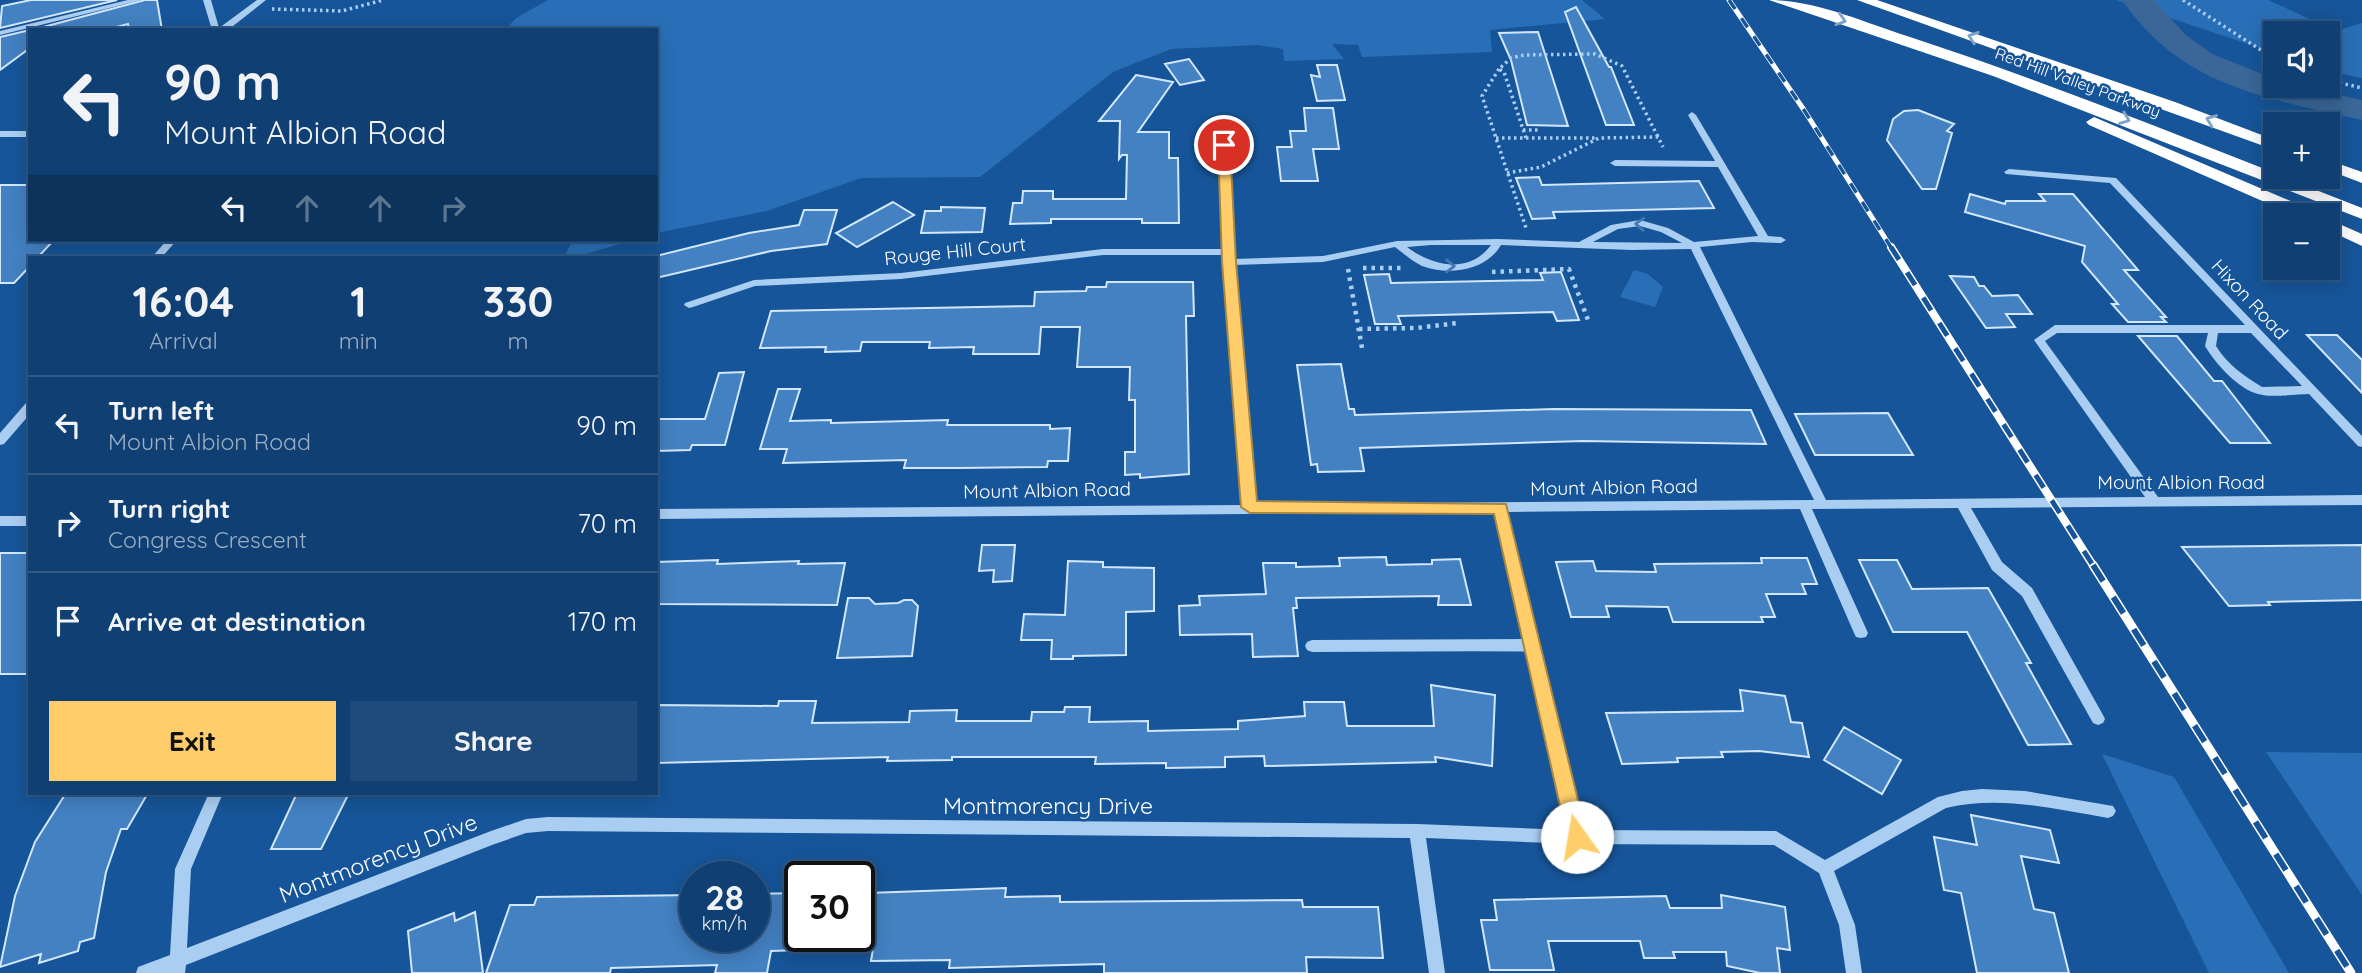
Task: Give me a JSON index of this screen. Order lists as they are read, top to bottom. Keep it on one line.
{"streets":{"highway":["Red Hill Valley Parkway"],"street":["Rouge Hill Court","Hixon Road","Mount Albion Road","Montmorency Drive"]},"page":{"map_buttons":["+","−"],"turn":["90 m","Mount Albion Road"],"eta":["16:04","Arrival","1","min","330","m"],"list":[{"name":"Turn left","note":"Mount Albion Road","value":"90 m"},{"name":"Turn right","note":"Congress Crescent","value":"70 m"},{"name":"Arrive at destination","value":"170 m"}],"buttons":["Exit","Share"],"speed":"28 km/h","limit":"30"}}
